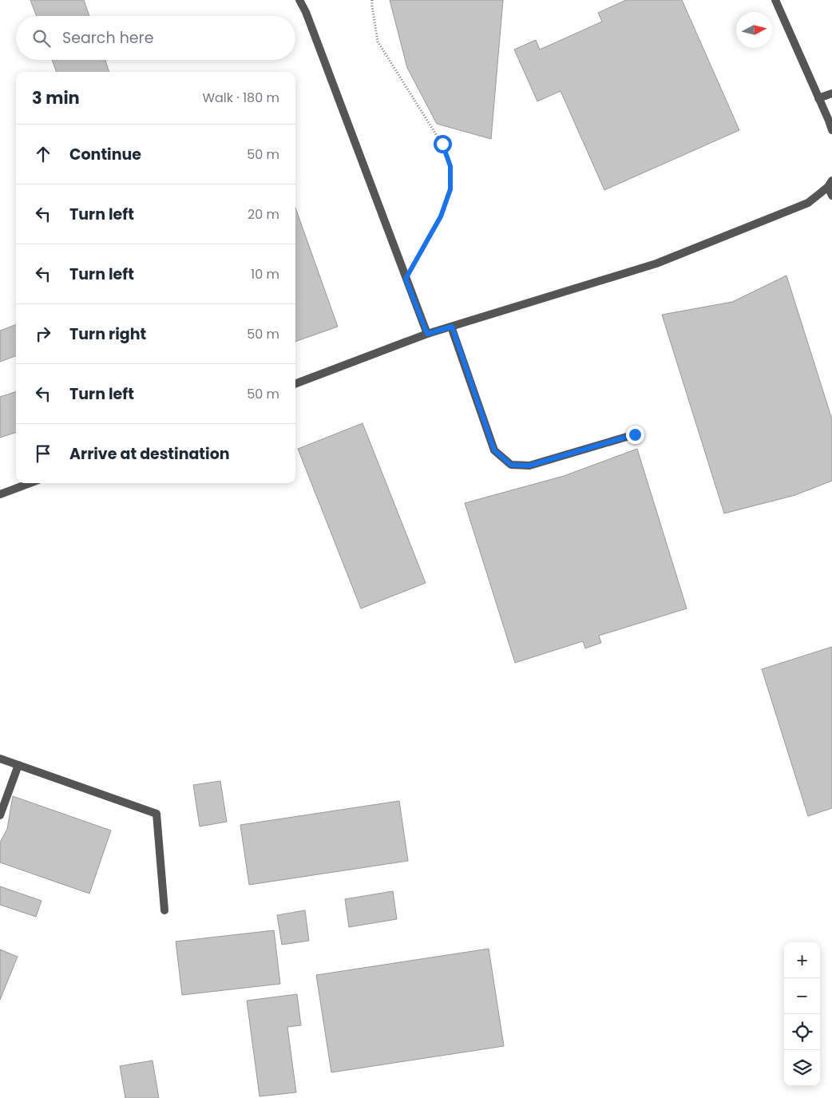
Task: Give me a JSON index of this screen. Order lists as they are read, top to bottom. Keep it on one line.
{"north":"right","page":{"search":"Search here","heading":["3 min","Walk · 180 m"],"list":[["Continue","50 m"],["Turn left","20 m"],["Turn left","10 m"],["Turn right","50 m"],["Turn left","50 m"],"Arrive at destination"],"map_buttons":["+","−"]}}
